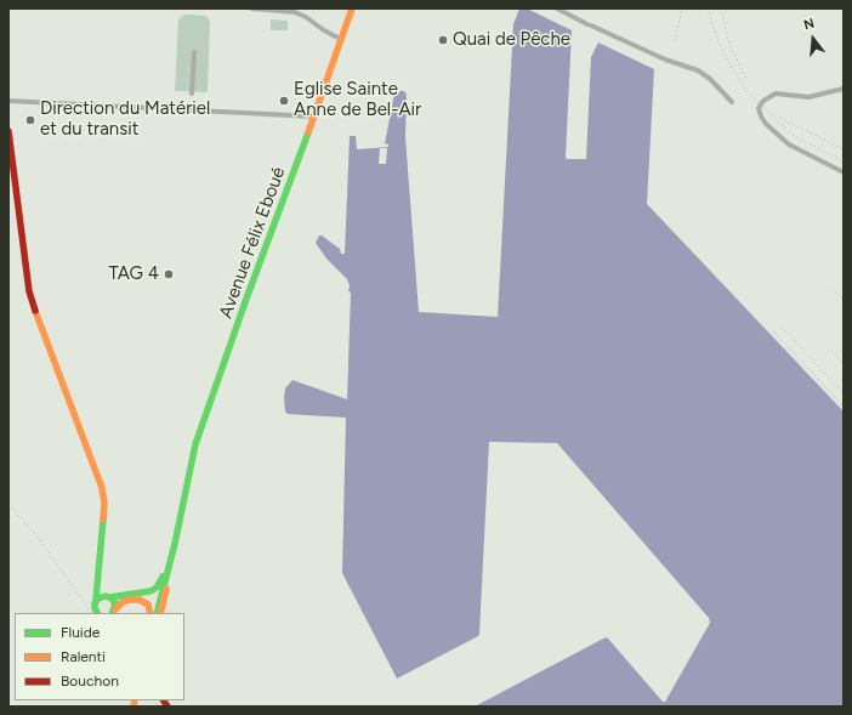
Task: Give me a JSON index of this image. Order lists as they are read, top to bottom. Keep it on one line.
{"streets":{"street":["Avenue Félix Eboué"]},"places":["Quai de Pêche","Eglise Sainte Anne de Bel-Air","Direction du Matériel et du transit","TAG 4"],"legend":["Fluide","Ralenti","Bouchon"],"north":"top"}
